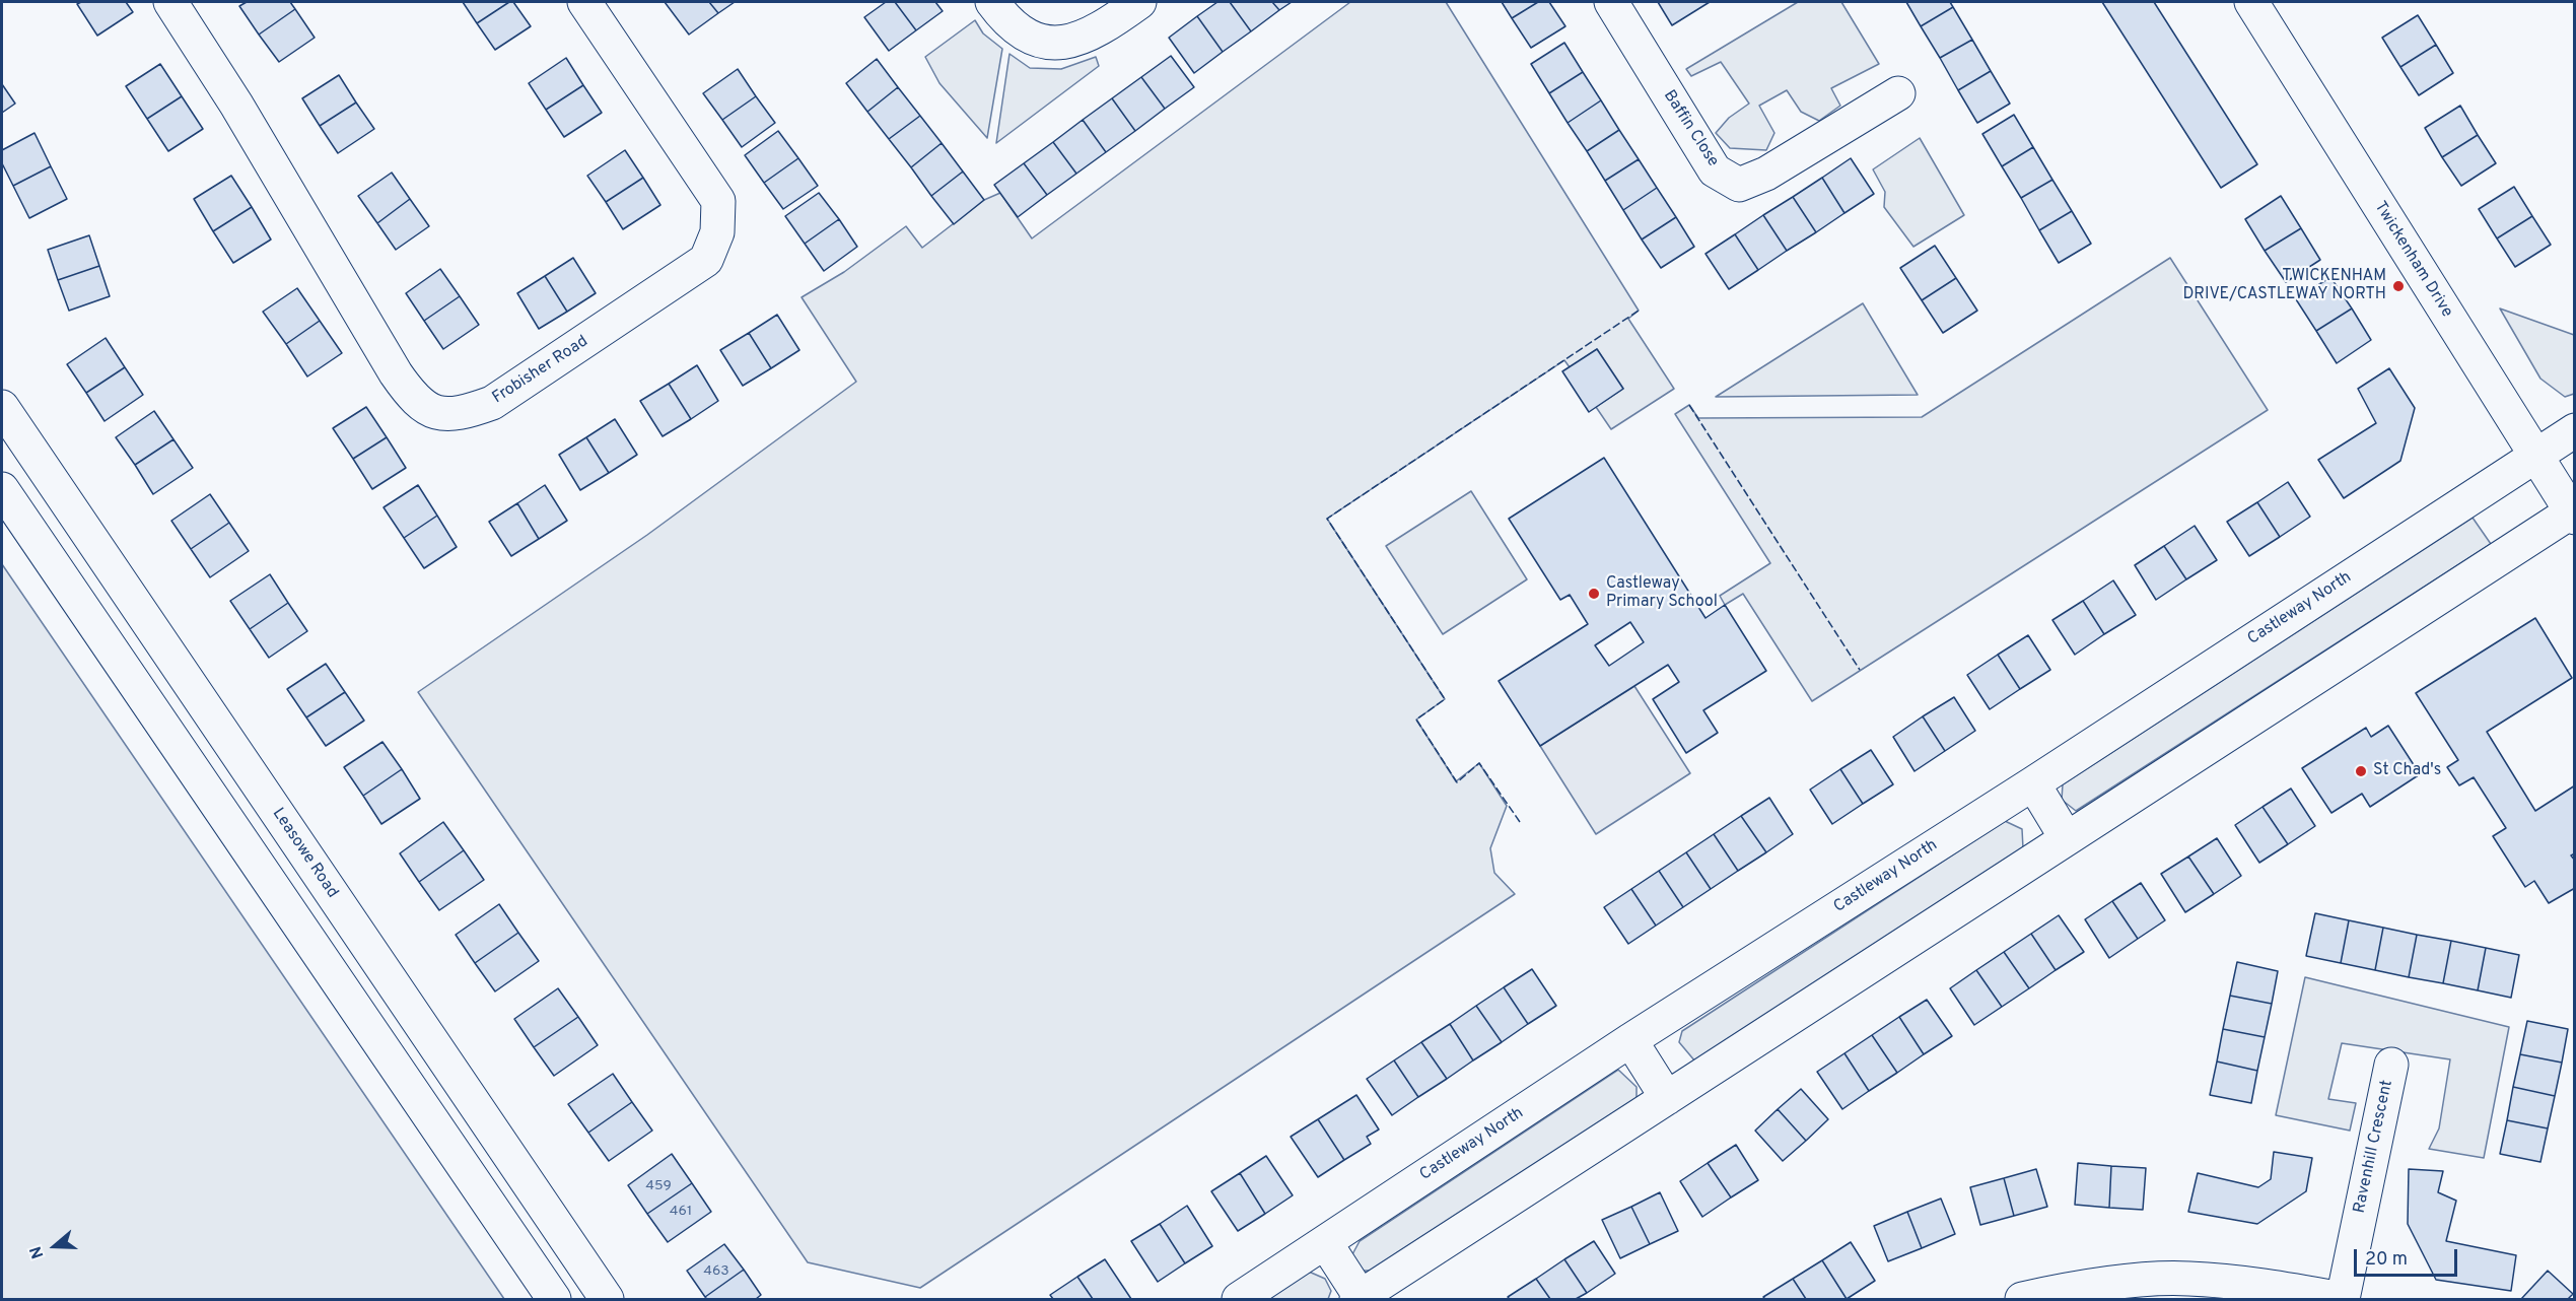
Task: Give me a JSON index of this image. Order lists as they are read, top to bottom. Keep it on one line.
{"streets":{"street":["Baffin Close","Twickenham Drive","Frobisher Road","Castleway North","Leasowe Road","Ravenhill Crescent"]},"crossings":[["Twickenham Drive","Castleway North"]],"places":["TWICKENHAM DRIVE/CASTLEWAY NORTH","Castleway Primary School","St Chad's"],"house_numbers":["459","461","463"],"scale_bar":"20 m","north":"left"}
